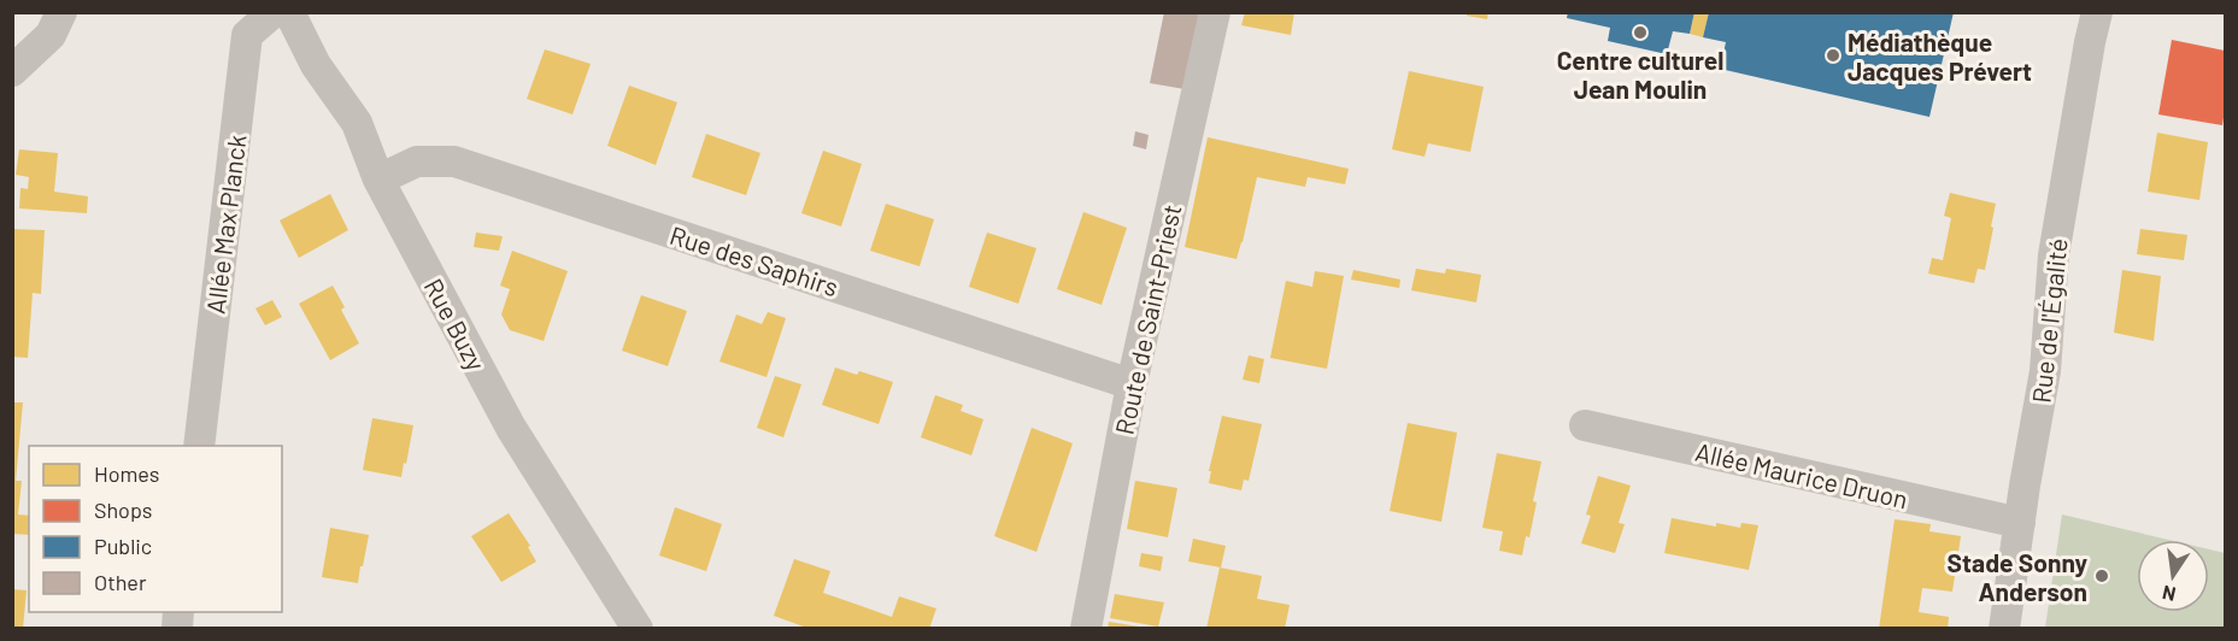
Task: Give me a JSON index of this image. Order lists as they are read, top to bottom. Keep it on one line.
{"streets":{"street":["Allée Max Planck","Rue des Saphirs","Route de Saint-Priest","Rue de l'Égalité","Rue Buzy","Allée Maurice Druon"]},"crossings":[["Rue des Saphirs","Route de Saint-Priest"],["Rue des Saphirs","Rue Buzy"],["Rue de l'Égalité","Allée Maurice Druon"]],"places":["Centre culturel Jean Moulin","Médiathèque Jacques Prévert","Stade Sonny Anderson"],"legend":["Homes","Shops","Public","Other"],"north":"bottom"}
